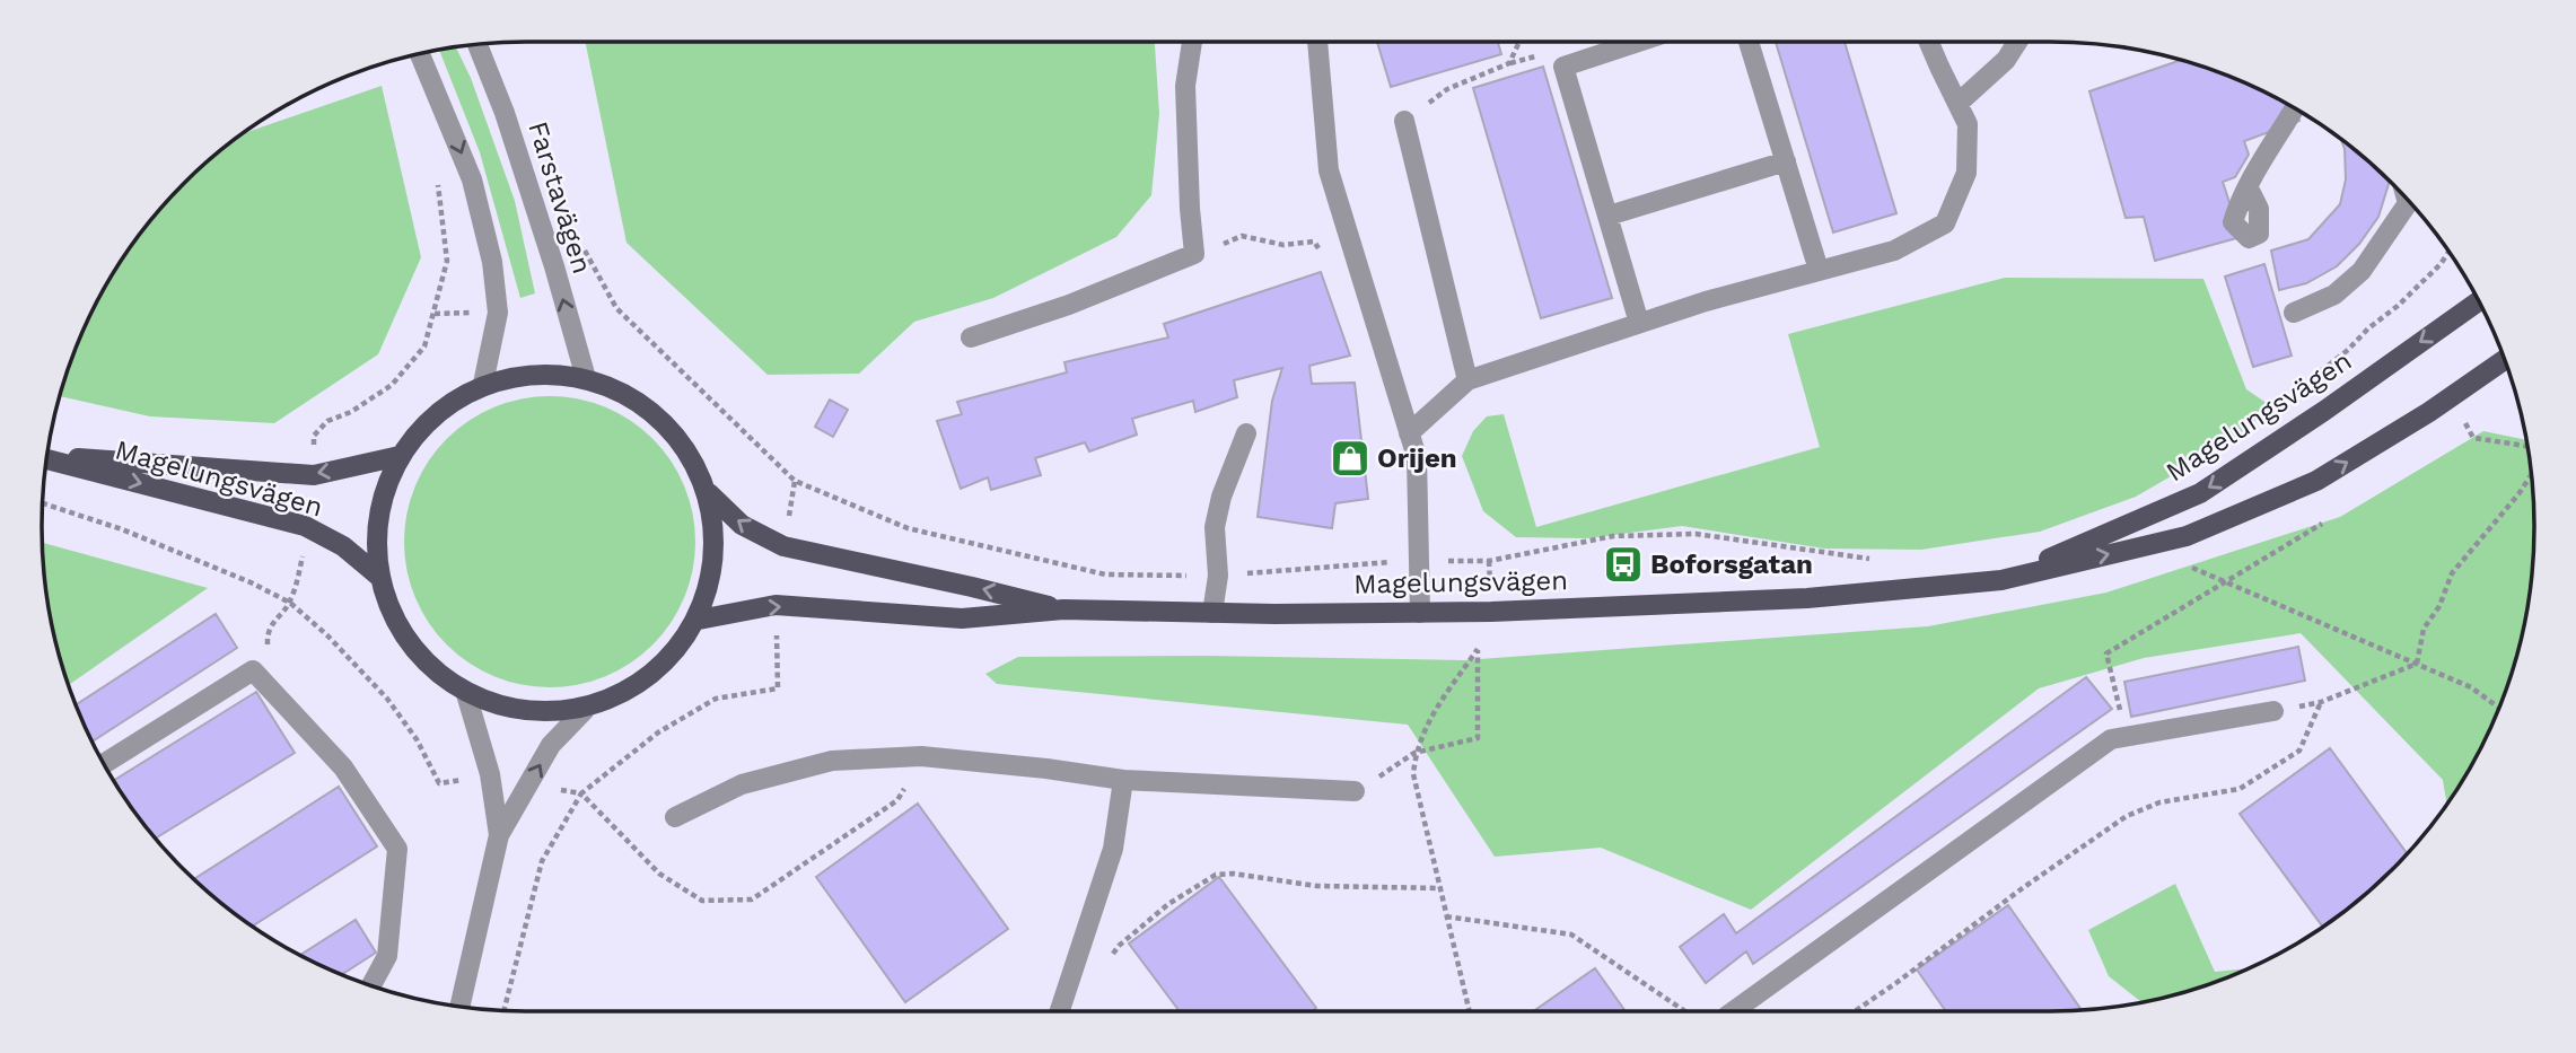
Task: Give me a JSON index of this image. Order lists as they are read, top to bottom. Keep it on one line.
{"streets":{"main road":["Magelungsvägen"],"street":["Farstavägen"]},"places":{"shop":["Orijen"],"bus stop":["Boforsgatan"]}}
